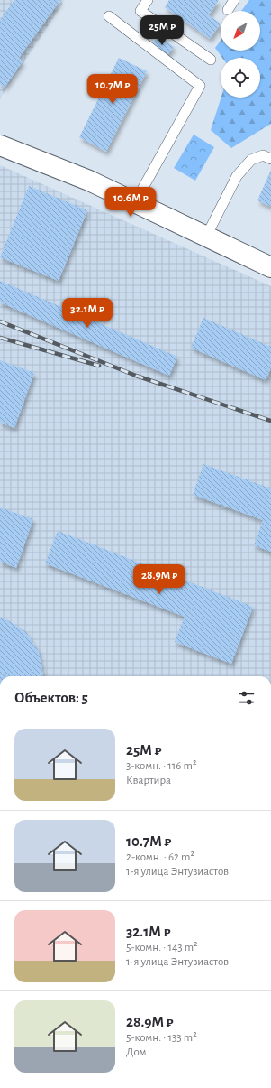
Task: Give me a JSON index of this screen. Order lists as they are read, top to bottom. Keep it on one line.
{"north":"bottom left","page":{"price":["25M ₽","10.7M ₽","10.6M ₽","32.1M ₽","28.9M ₽"],"heading":"Объектов: 5","list":[{"name":"25M ₽","note":"3-комн. · 116 m² · Квартира"},{"name":"10.7M ₽","note":"2-комн. · 62 m² · 1-я улица Энтузиастов"},{"name":"32.1M ₽","note":"5-комн. · 143 m² · 1-я улица Энтузиастов"},{"name":"28.9M ₽","note":"5-комн. · 133 m² · Дом"}]}}
